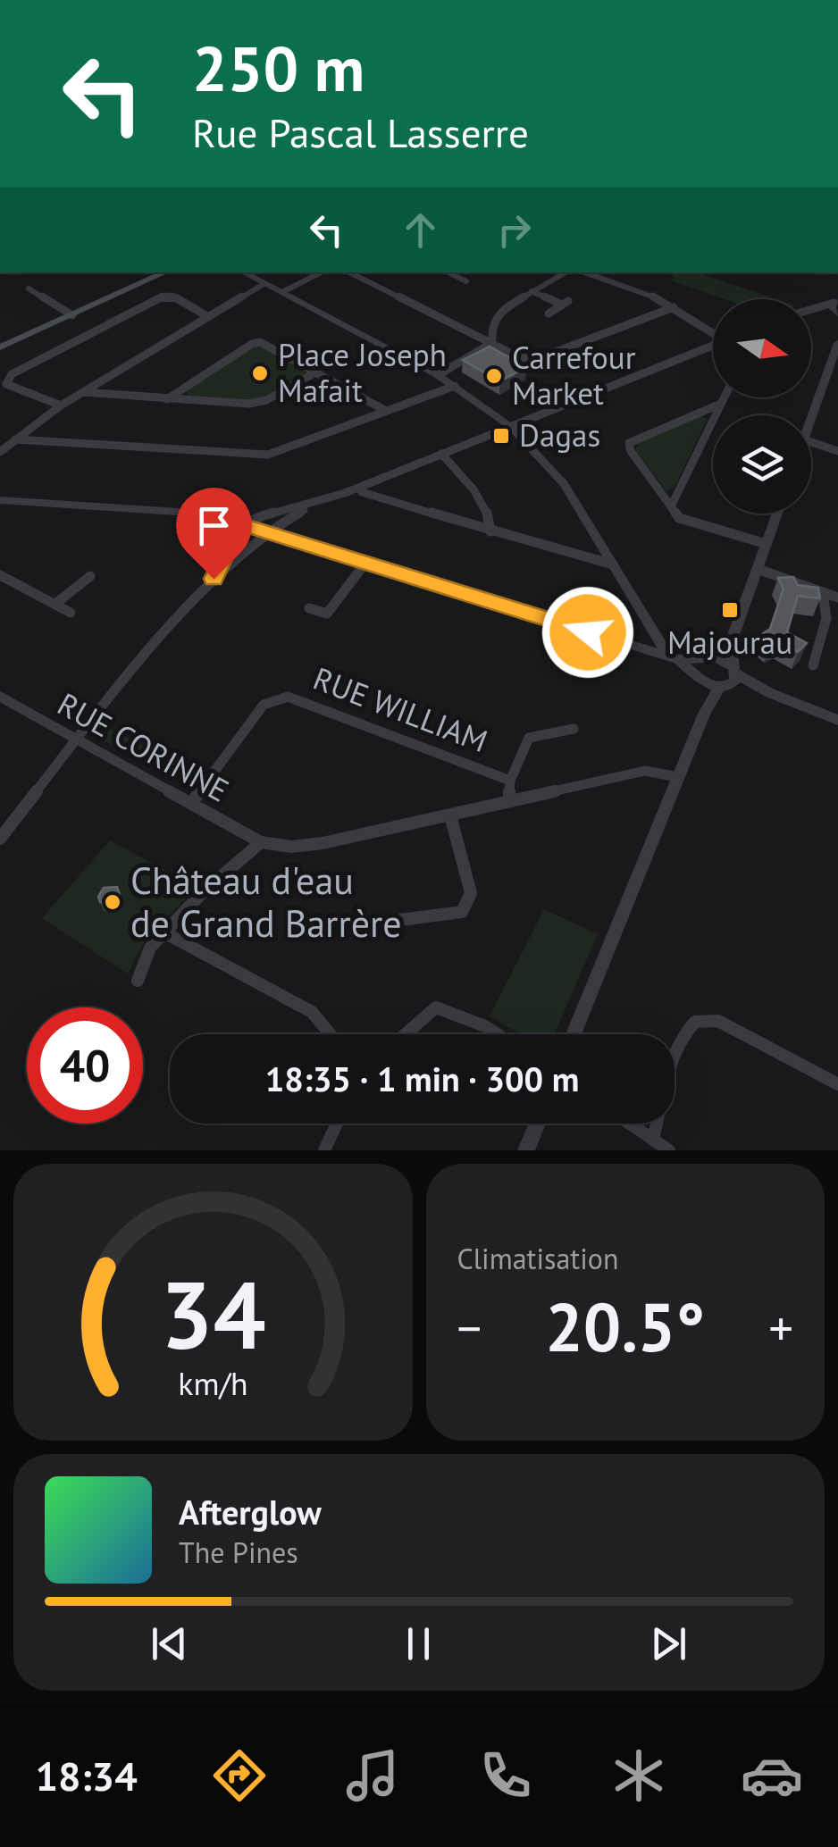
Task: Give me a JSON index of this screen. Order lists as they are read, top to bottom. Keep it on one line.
{"streets":{"street":["RUE WILLIAM","RUE CORINNE"]},"crossings":[["RUE WILLIAM","RUE CORINNE"]],"places":{"other":["Place Joseph Mafait","Carrefour Market","Château d'eau de Grand Barrère"],"transit":["Dagas","Majourau"]},"north":"right","page":{"turn":["250 m","Rue Pascal Lasserre"],"limit":"40","trip":"18:35 · 1 min · 300 m","tile":"Climatisation","heat":["−","20.5°","+"],"song":["Afterglow","The Pines"],"tabs":"18:34","gauge":["34","km/h"]}}
